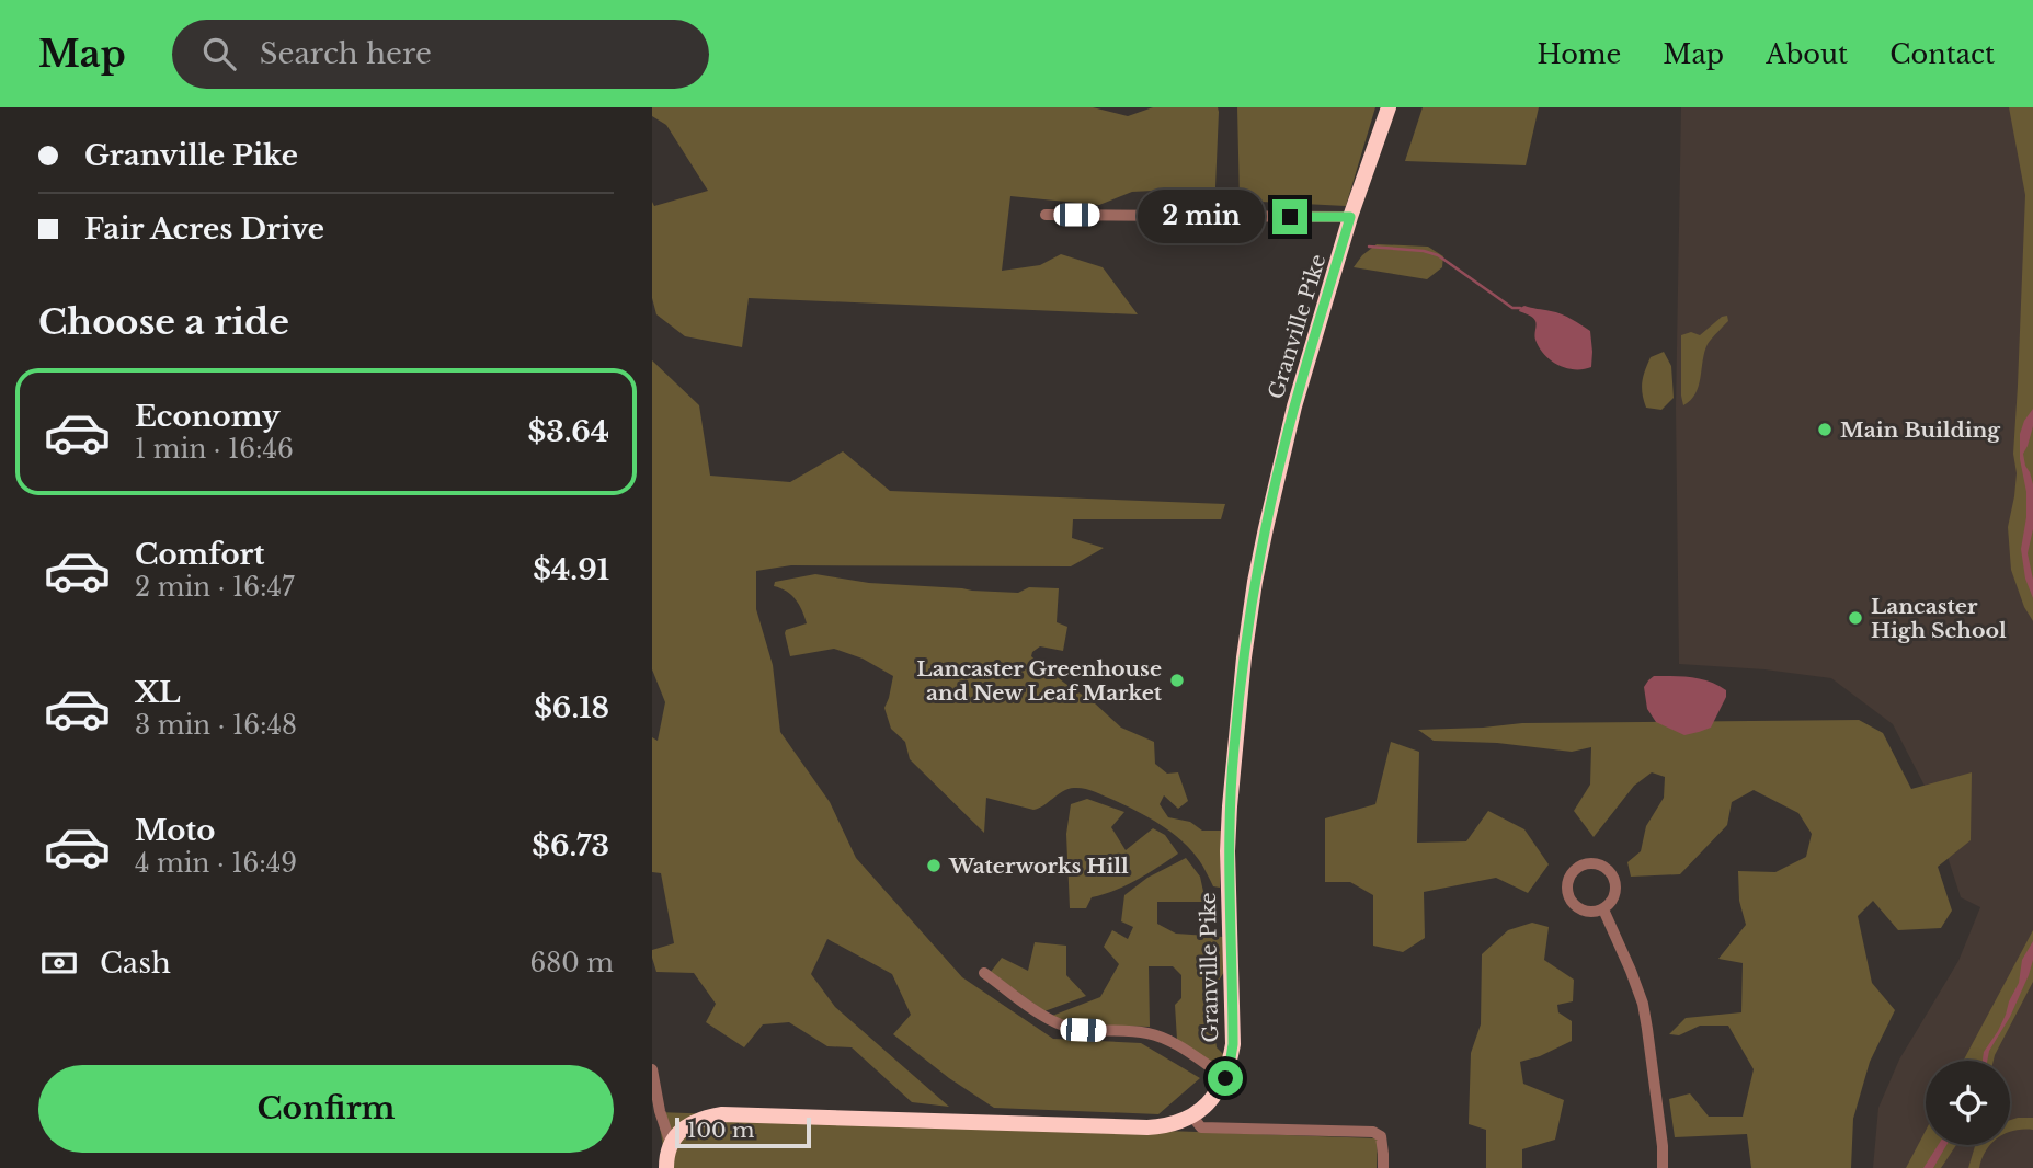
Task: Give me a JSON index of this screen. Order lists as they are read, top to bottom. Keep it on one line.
{"streets":{"highway":["Granville Pike"]},"places":["Main Building","Lancaster High School","Lancaster Greenhouse and New Leaf Market","Waterworks Hill"],"scale_bar":"100 m","page":{"header":"Map","search":"Search here","nav":["Home","Map","About","Contact"],"banner":["Granville Pike","Fair Acres Drive"],"bubble":"2 min","heading":"Choose a ride","list":[{"name":"Economy","note":"1 min · 16:46","value":"$3.64"},{"name":"Comfort","note":"2 min · 16:47","value":"$4.91"},{"name":"XL","note":"3 min · 16:48","value":"$6.18"},{"name":"Moto","note":"4 min · 16:49","value":"$6.73"}],"pay":["Cash","680 m"],"buttons":"Confirm","scale":"100 m"}}
